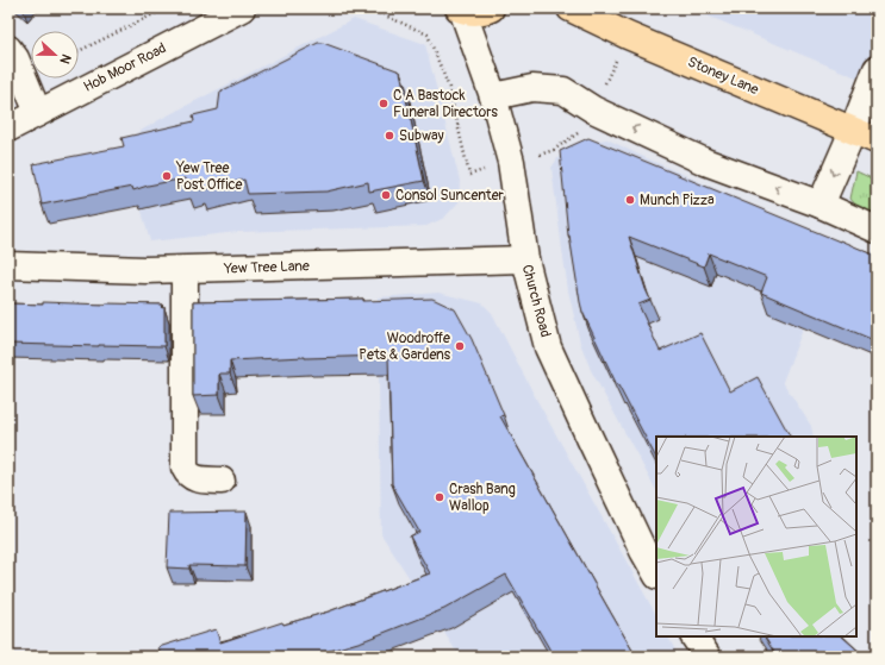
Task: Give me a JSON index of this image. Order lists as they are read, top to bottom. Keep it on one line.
{"streets":{"main road":["Stoney Lane","Church Road"],"street":["Hob Moor Road","Yew Tree Lane"]},"crossings":[["Yew Tree Lane","Church Road"]],"places":["C A Bastock Funeral Directors","Subway","Yew Tree Post Office","Consol Suncenter","Munch Pizza","Woodroffe Pets & Gardens","Crash Bang Wallop"],"north":"right"}
